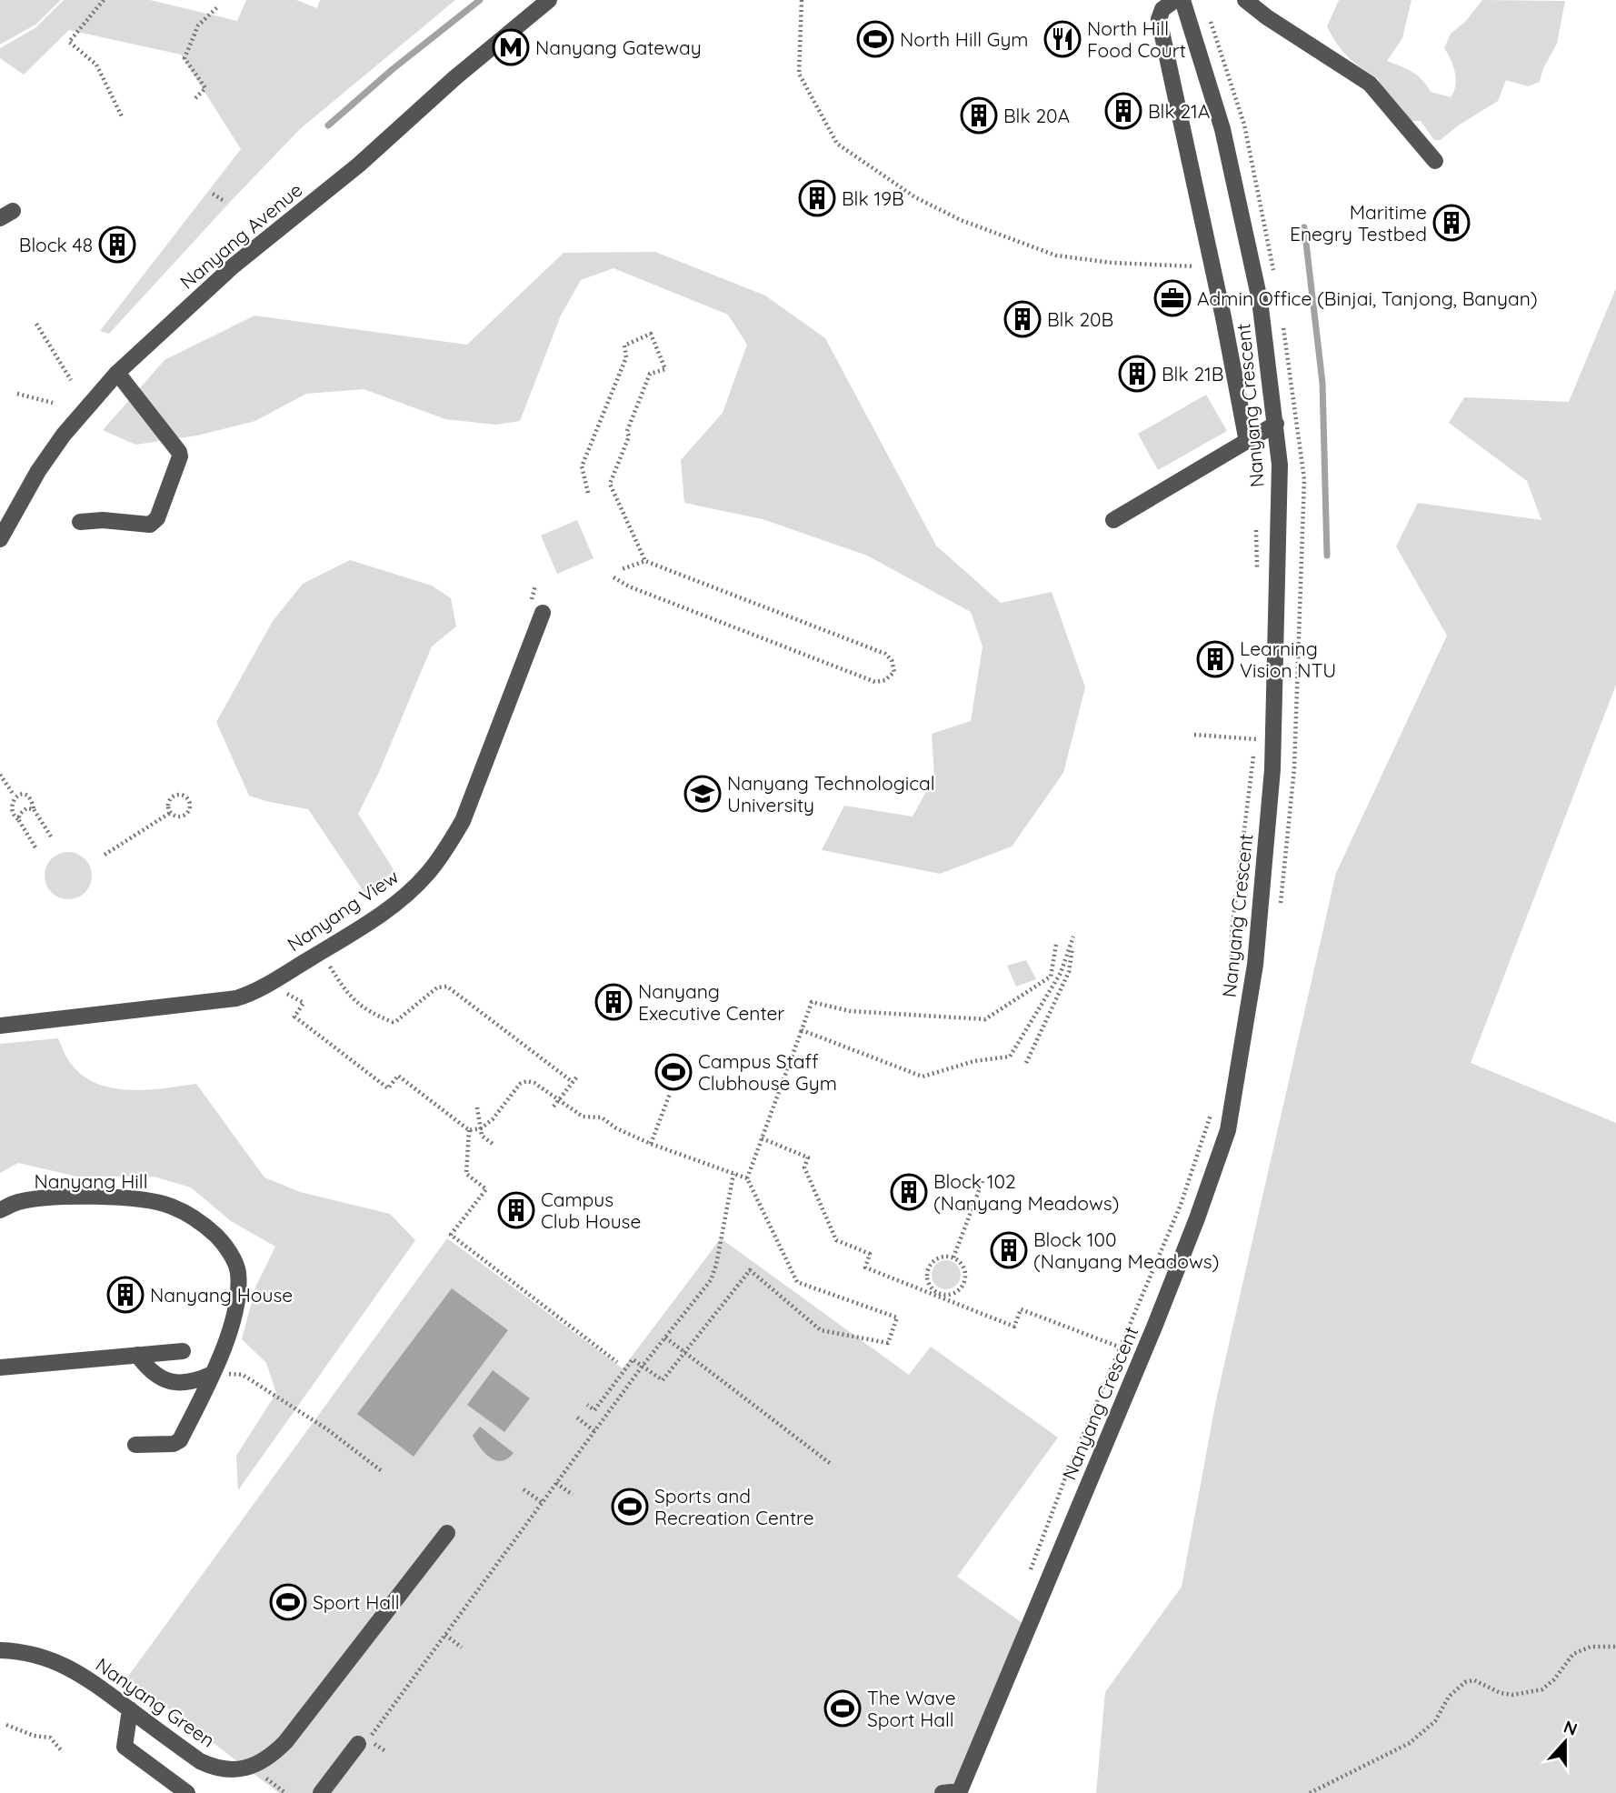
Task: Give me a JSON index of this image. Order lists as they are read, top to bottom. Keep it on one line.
{"streets":{"street":["Nanyang Avenue","Nanyang Crescent","Nanyang View","Nanyang Hill","Nanyang Green"]},"places":{"sports":["North Hill Gym","Campus Staff Clubhouse Gym","Sports and Recreation Centre","Sport Hall","The Wave Sport Hall"],"restaurant":["North Hill Food Court"],"metro station":["Nanyang Gateway"],"building":["Blk 21A","Blk 20A","Blk 19B","Maritime Enegry Testbed","Block 48","Blk 20B","Blk 21B","Learning Vision NTU","Nanyang Executive Center","Block 102 (Nanyang Meadows)","Campus Club House","Block 100 (Nanyang Meadows)","Nanyang House"],"office":["Admin Office (Binjai, Tanjong, Banyan)"],"school or university":["Nanyang Technological University"]},"north":"top"}
